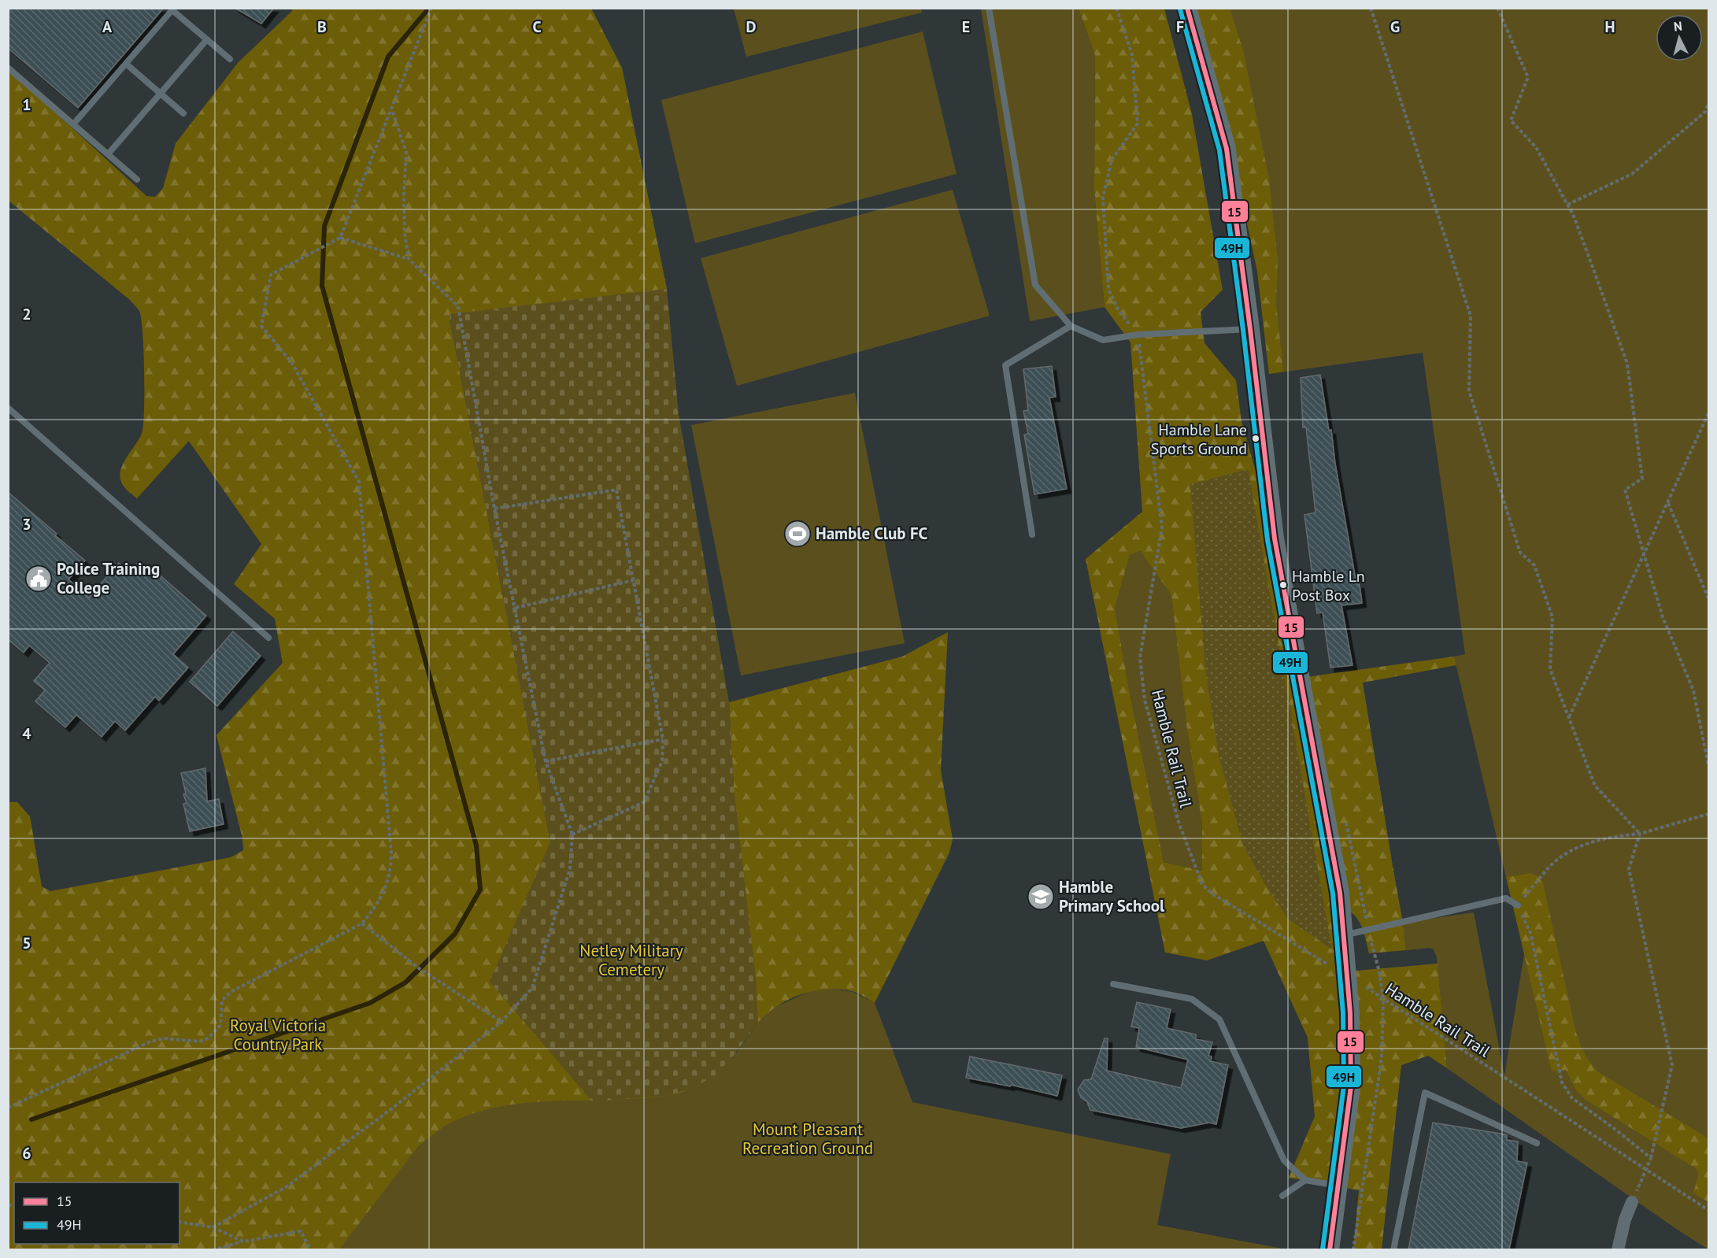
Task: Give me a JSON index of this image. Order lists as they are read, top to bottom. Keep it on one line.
{"streets":{"path":["Hamble Rail Trail"]},"parks":["Netley Military Cemetery","Royal Victoria Country Park","Mount Pleasant Recreation Ground"],"places":{"other":["Hamble Lane Sports Ground","Hamble Ln Post Box"],"sports":["Hamble Club FC"],"public building":["Police Training College"],"school or university":["Hamble Primary School"]},"lines":["transit line 15","transit line 49H"],"legend":["15","49H"],"north":"top","grid":{"columns":["A","B","C","D","E","F","G","H"],"rows":["1","2","3","4","5","6"]}}
